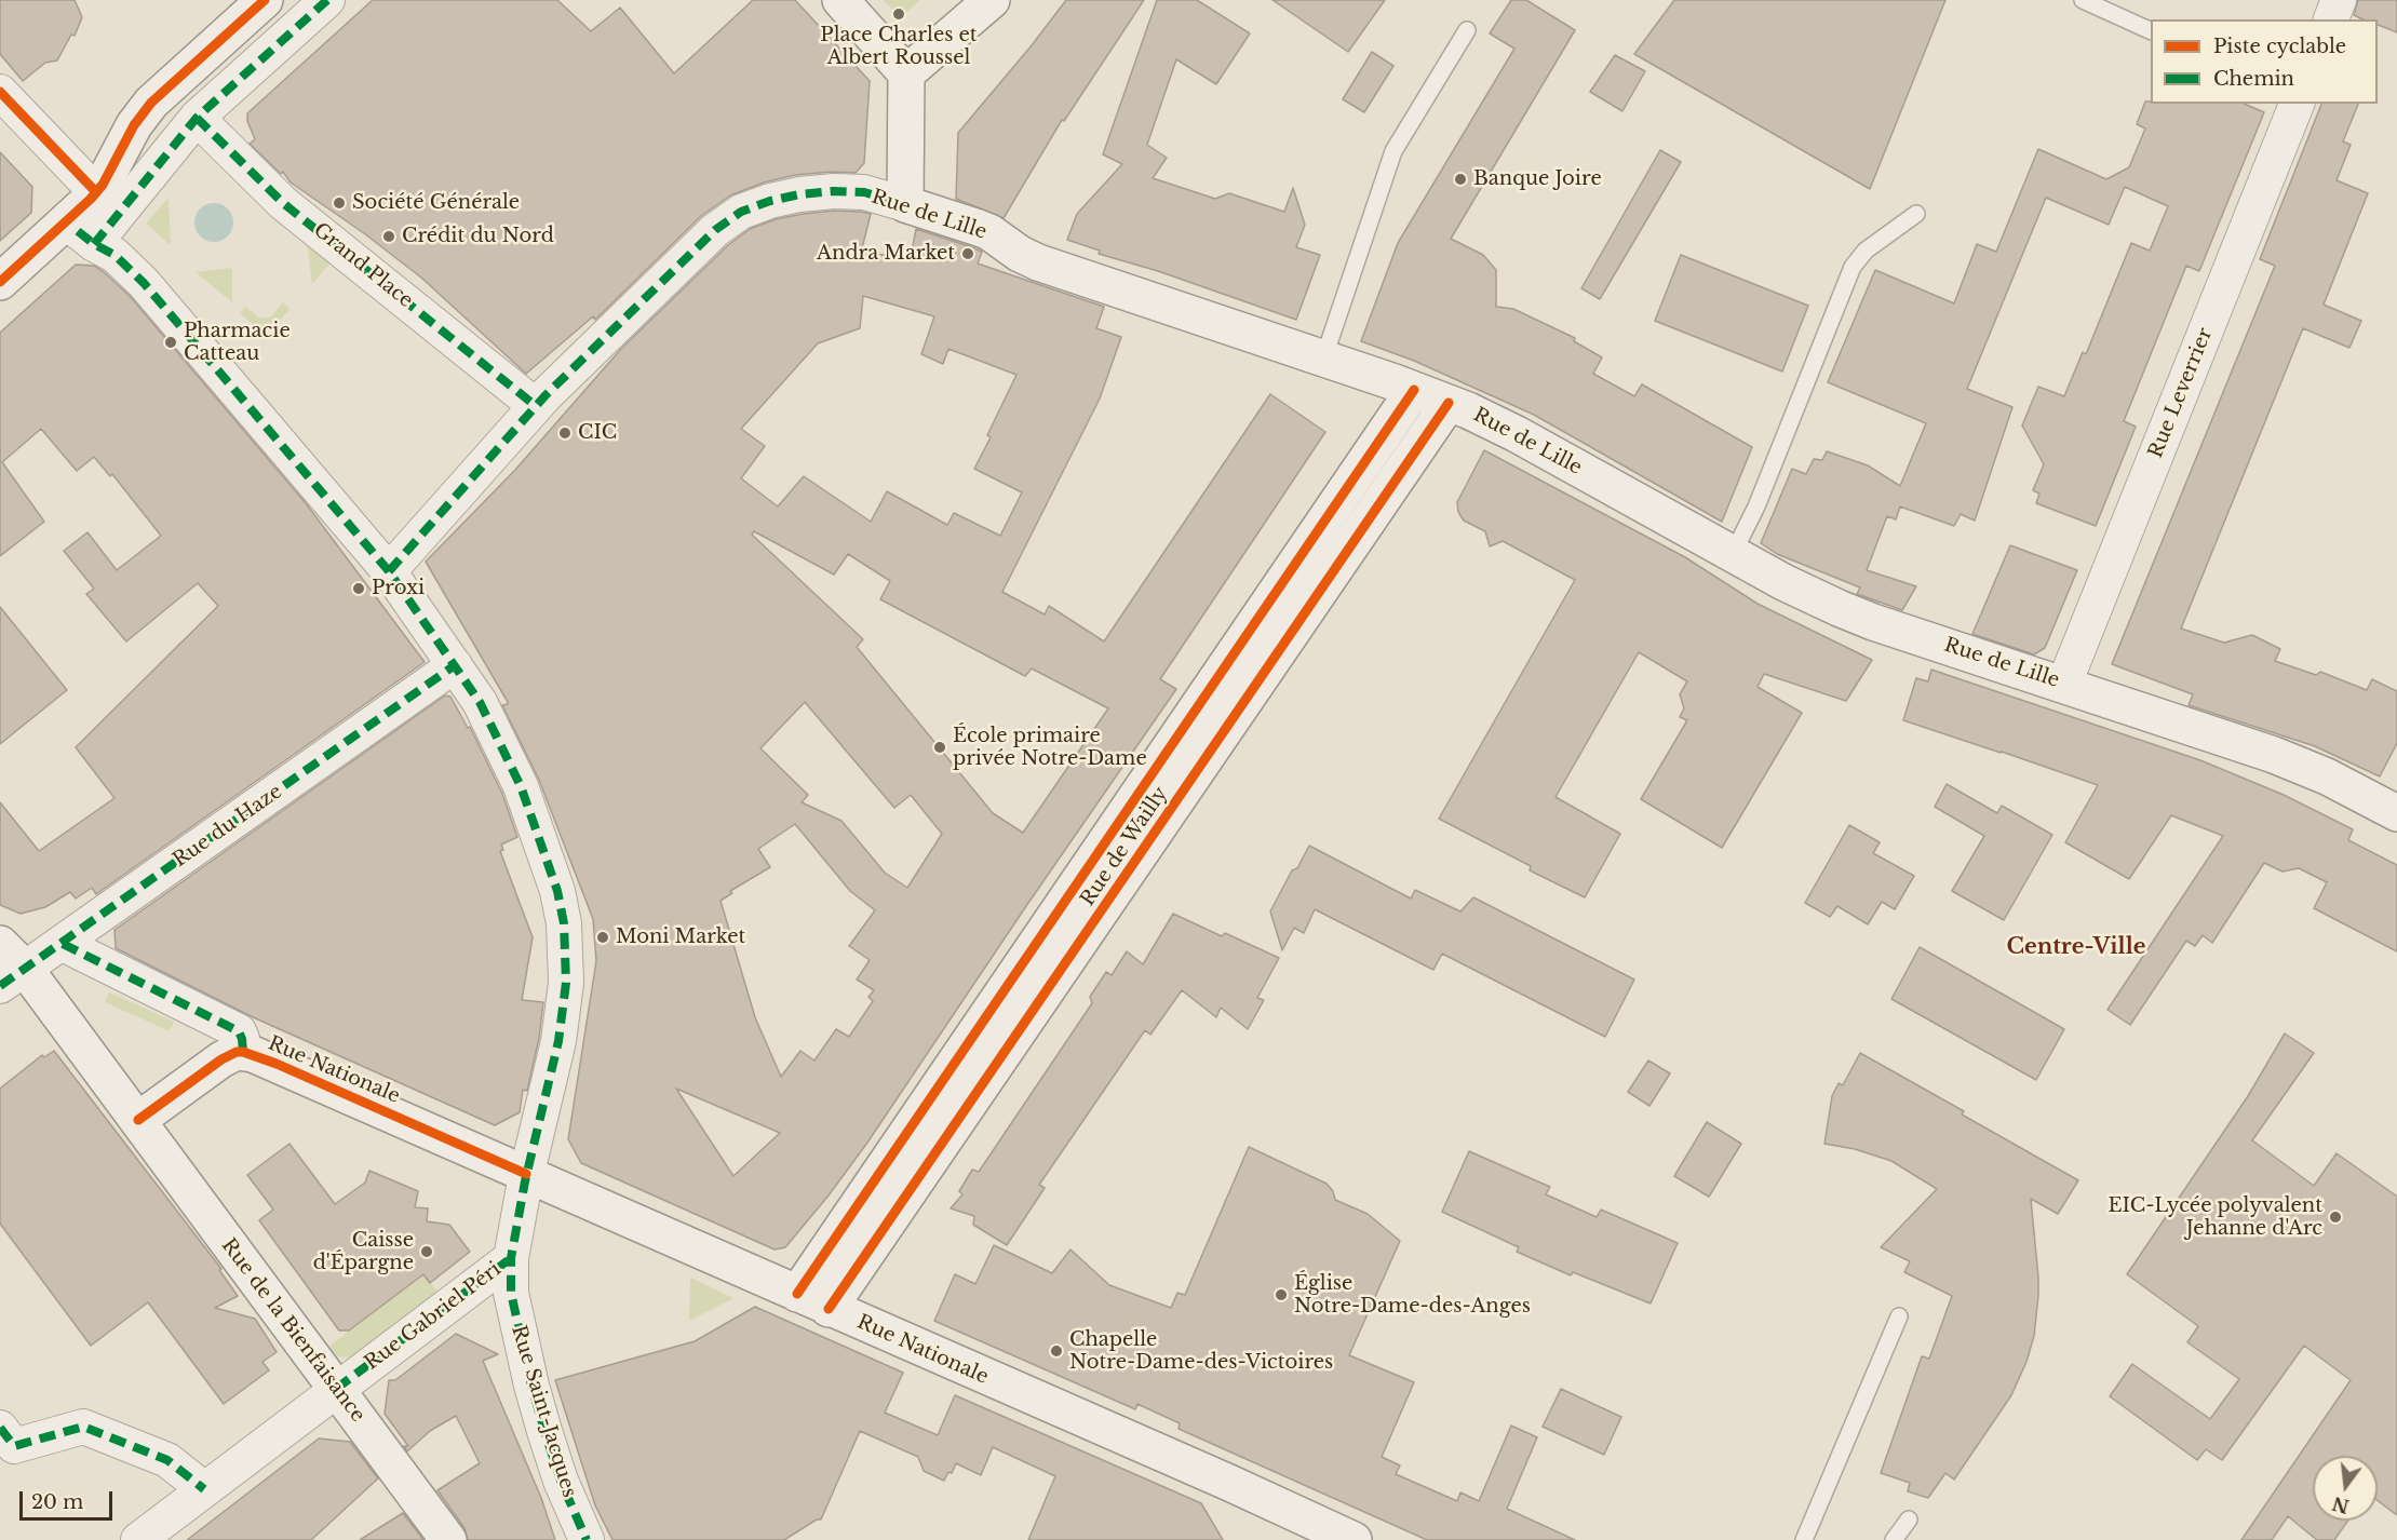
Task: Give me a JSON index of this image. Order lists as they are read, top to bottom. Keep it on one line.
{"streets":{"main road":["Rue de Lille","Rue de Wailly","Rue Nationale","Rue de la Bienfaisance"],"street":["Grand Place","Rue Leverrier","Rue du Haze","Rue Gabriel Péri","Rue Saint-Jacques"]},"crossings":[["Rue de Lille","Grand Place"],["Rue de Lille","Rue Leverrier"],["Rue de Lille","Rue de Wailly"],["Rue du Haze","Rue Saint-Jacques"],["Rue de Wailly","Rue Nationale"],["Rue Nationale","Rue de la Bienfaisance"],["Rue Nationale","Rue Saint-Jacques"],["Rue Gabriel Péri","Rue de la Bienfaisance"],["Rue Gabriel Péri","Rue Saint-Jacques"]],"districts":["Centre-Ville"],"places":["Place Charles et Albert Roussel","Banque Joire","Société Générale","Crédit du Nord","Andra Market","Pharmacie Catteau","CIC","Proxi","École primaire privée Notre-Dame","Moni Market","EIC-Lycée polyvalent Jehanne d'Arc","Caisse d'Épargne","Église Notre-Dame-des-Anges","Chapelle Notre-Dame-des-Victoires"],"legend":["Piste cyclable","Chemin"],"scale_bar":"20 m","north":"bottom"}
